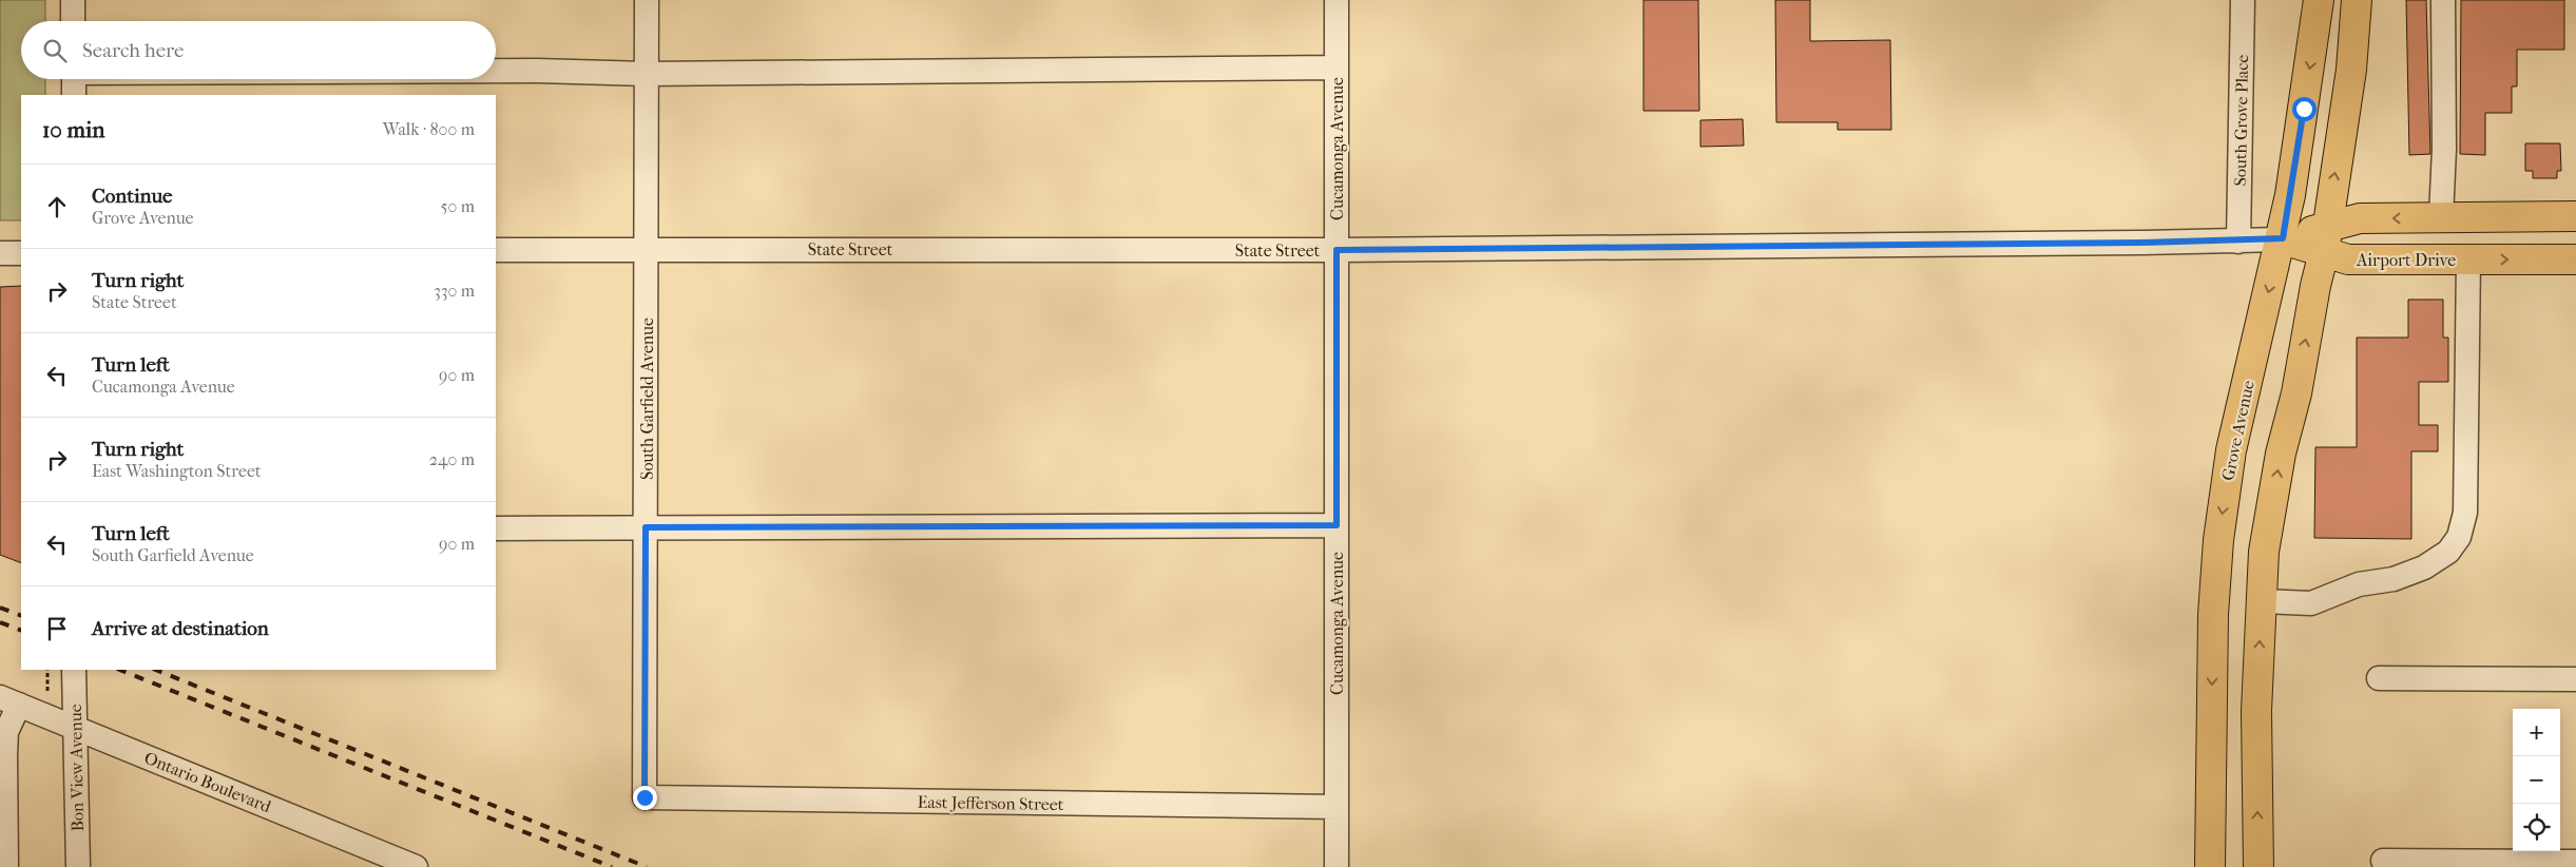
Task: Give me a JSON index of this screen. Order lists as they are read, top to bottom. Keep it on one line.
{"streets":{"main road":["Airport Drive","Grove Avenue"],"street":["South Grove Place","Cucamonga Avenue","State Street","South Garfield Avenue","Bon View Avenue","Ontario Boulevard","East Jefferson Street"]},"crossings":[["South Grove Place","State Street"],["Cucamonga Avenue","State Street"],["Cucamonga Avenue","East Jefferson Street"],["State Street","Airport Drive"],["State Street","South Garfield Avenue"],["State Street","Grove Avenue"],["Airport Drive","Grove Avenue"],["South Garfield Avenue","East Jefferson Street"],["Bon View Avenue","Ontario Boulevard"]],"page":{"search":"Search here","heading":["10 min","Walk · 800 m"],"list":[["Continue","Grove Avenue","50 m"],["Turn right","State Street","330 m"],["Turn left","Cucamonga Avenue","90 m"],["Turn right","East Washington Street","240 m"],["Turn left","South Garfield Avenue","90 m"],"Arrive at destination"],"map_buttons":["+","−"]}}
